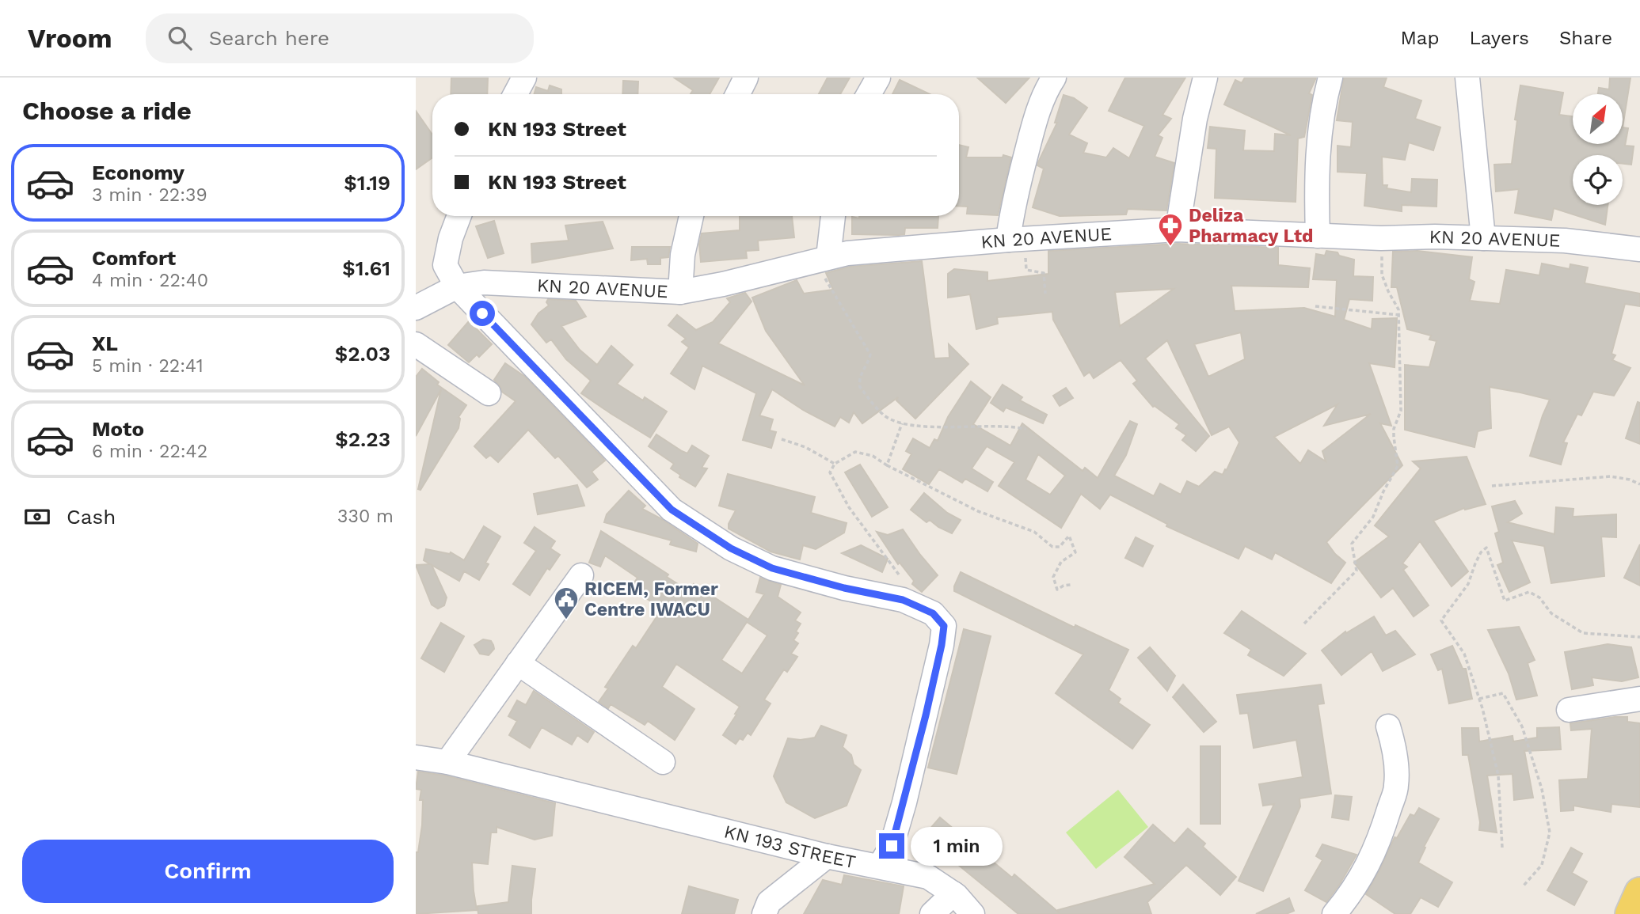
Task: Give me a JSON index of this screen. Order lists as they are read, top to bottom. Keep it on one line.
{"streets":{"street":["KN 20 AVENUE","KN 193 STREET"]},"crossings":[["KN 20 AVENUE","KN 193 STREET"]],"places":{"pharmacy":["Deliza Pharmacy Ltd"],"public building":["RICEM, Former Centre IWACU"]},"north":"top right","page":{"header":"Vroom","search":"Search here","nav":["Map","Layers","Share"],"heading":"Choose a ride","banner":["KN 193 Street","KN 193 Street"],"list":[{"name":"Economy","note":"3 min · 22:39","value":"$1.19"},{"name":"Comfort","note":"4 min · 22:40","value":"$1.61"},{"name":"XL","note":"5 min · 22:41","value":"$2.03"},{"name":"Moto","note":"6 min · 22:42","value":"$2.23"}],"pay":["Cash","330 m"],"bubble":"1 min","buttons":"Confirm"}}
